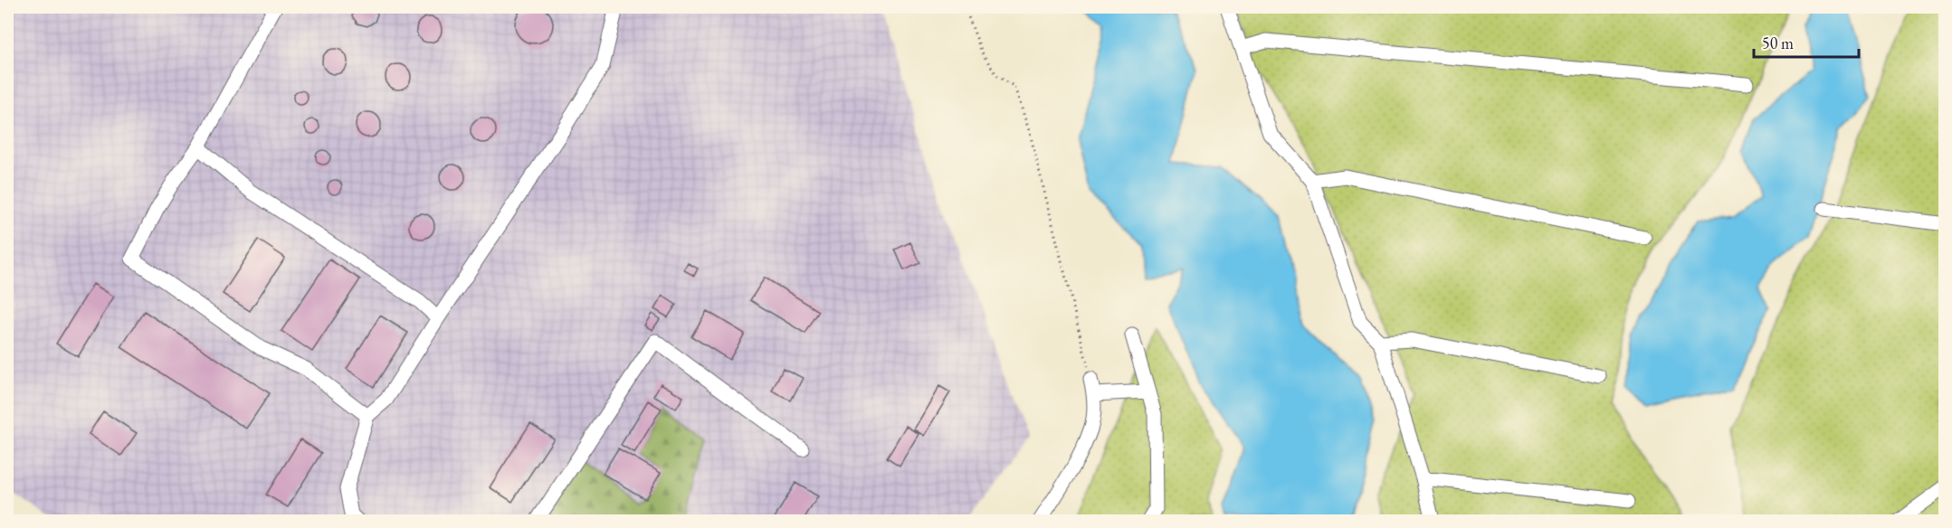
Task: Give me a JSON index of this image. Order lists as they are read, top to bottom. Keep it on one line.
{"scale_bar":"50 m"}
